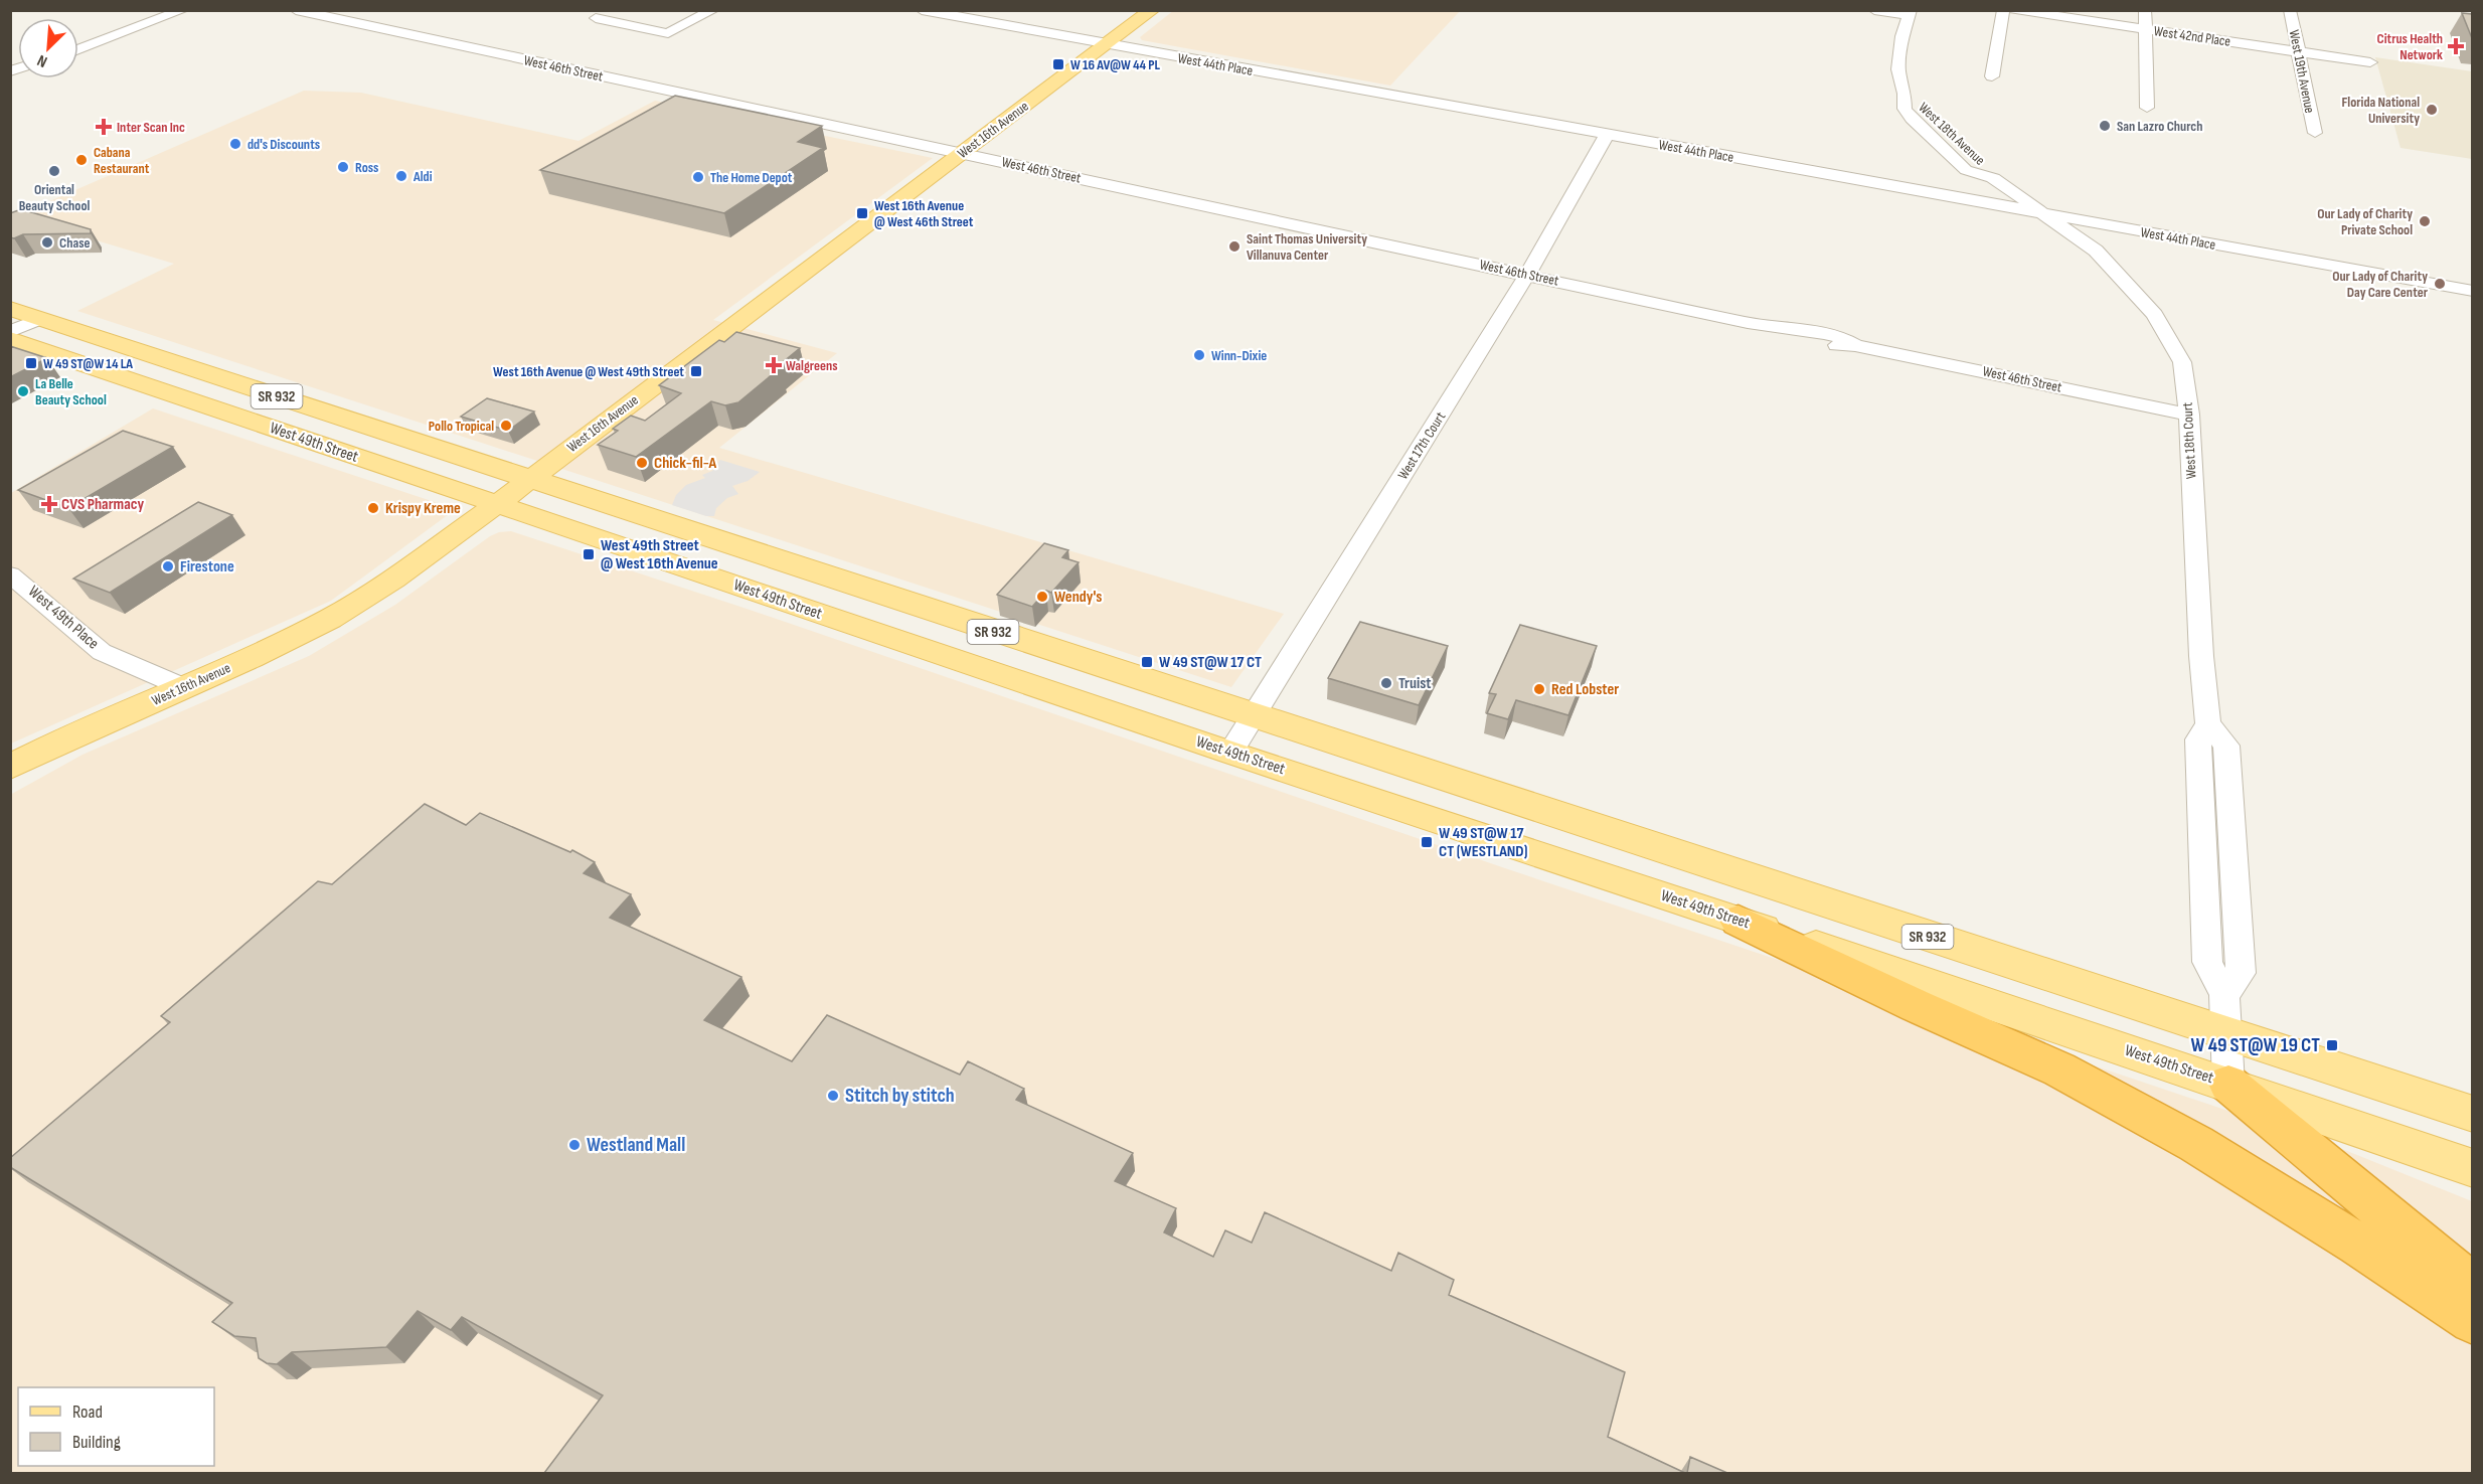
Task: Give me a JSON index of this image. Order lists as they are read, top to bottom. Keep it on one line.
{"streets":{"main road":["West 16th Avenue","SR 932","West 49th Street"],"street":["West 42nd Place","West 44th Place","West 46th Street","West 19th Avenue","West 18th Avenue","West 18th Court","West 17th Court","West 49th Place"]},"crossings":[["West 42nd Place","West 19th Avenue"],["West 44th Place","West 16th Avenue"],["West 44th Place","West 18th Avenue"],["West 44th Place","West 18th Court"],["West 44th Place","West 17th Court"],["West 46th Street","West 16th Avenue"],["West 46th Street","West 18th Court"],["West 46th Street","West 17th Court"],["West 16th Avenue","West 49th Street"],["West 16th Avenue","West 49th Place"],["West 18th Avenue","West 18th Court"],["West 18th Court","West 49th Street"],["West 49th Street","West 17th Court"]],"places":{"health":["Citrus Health Network","Inter Scan Inc","Walgreens","CVS Pharmacy"],"transit":["W 16 AV@W 44 PL","West 16th Avenue @ West 46th Street","W 49 ST@W 14 LA","West 16th Avenue @ West 49th Street","West 49th Street @ West 16th Avenue","W 49 ST@W 17 CT","W 49 ST@W 17 CT (WESTLAND)","W 49 ST@W 19 CT"],"other":["Florida National University","San Lazro Church","dd's Discounts","Cabana Restaurant","Ross","Oriental Beauty School","Aldi","The Home Depot","Our Lady of Charity Private School","Chase","Saint Thomas University Villanuva Center","Our Lady of Charity Day Care Center","Winn-Dixie","La Belle Beauty School","Pollo Tropical","Chick-fil-A","Krispy Kreme","Firestone","Wendy's","Truist","Red Lobster","Stitch by stitch","Westland Mall"]},"legend":["Road","Building"],"north":"bottom left"}
